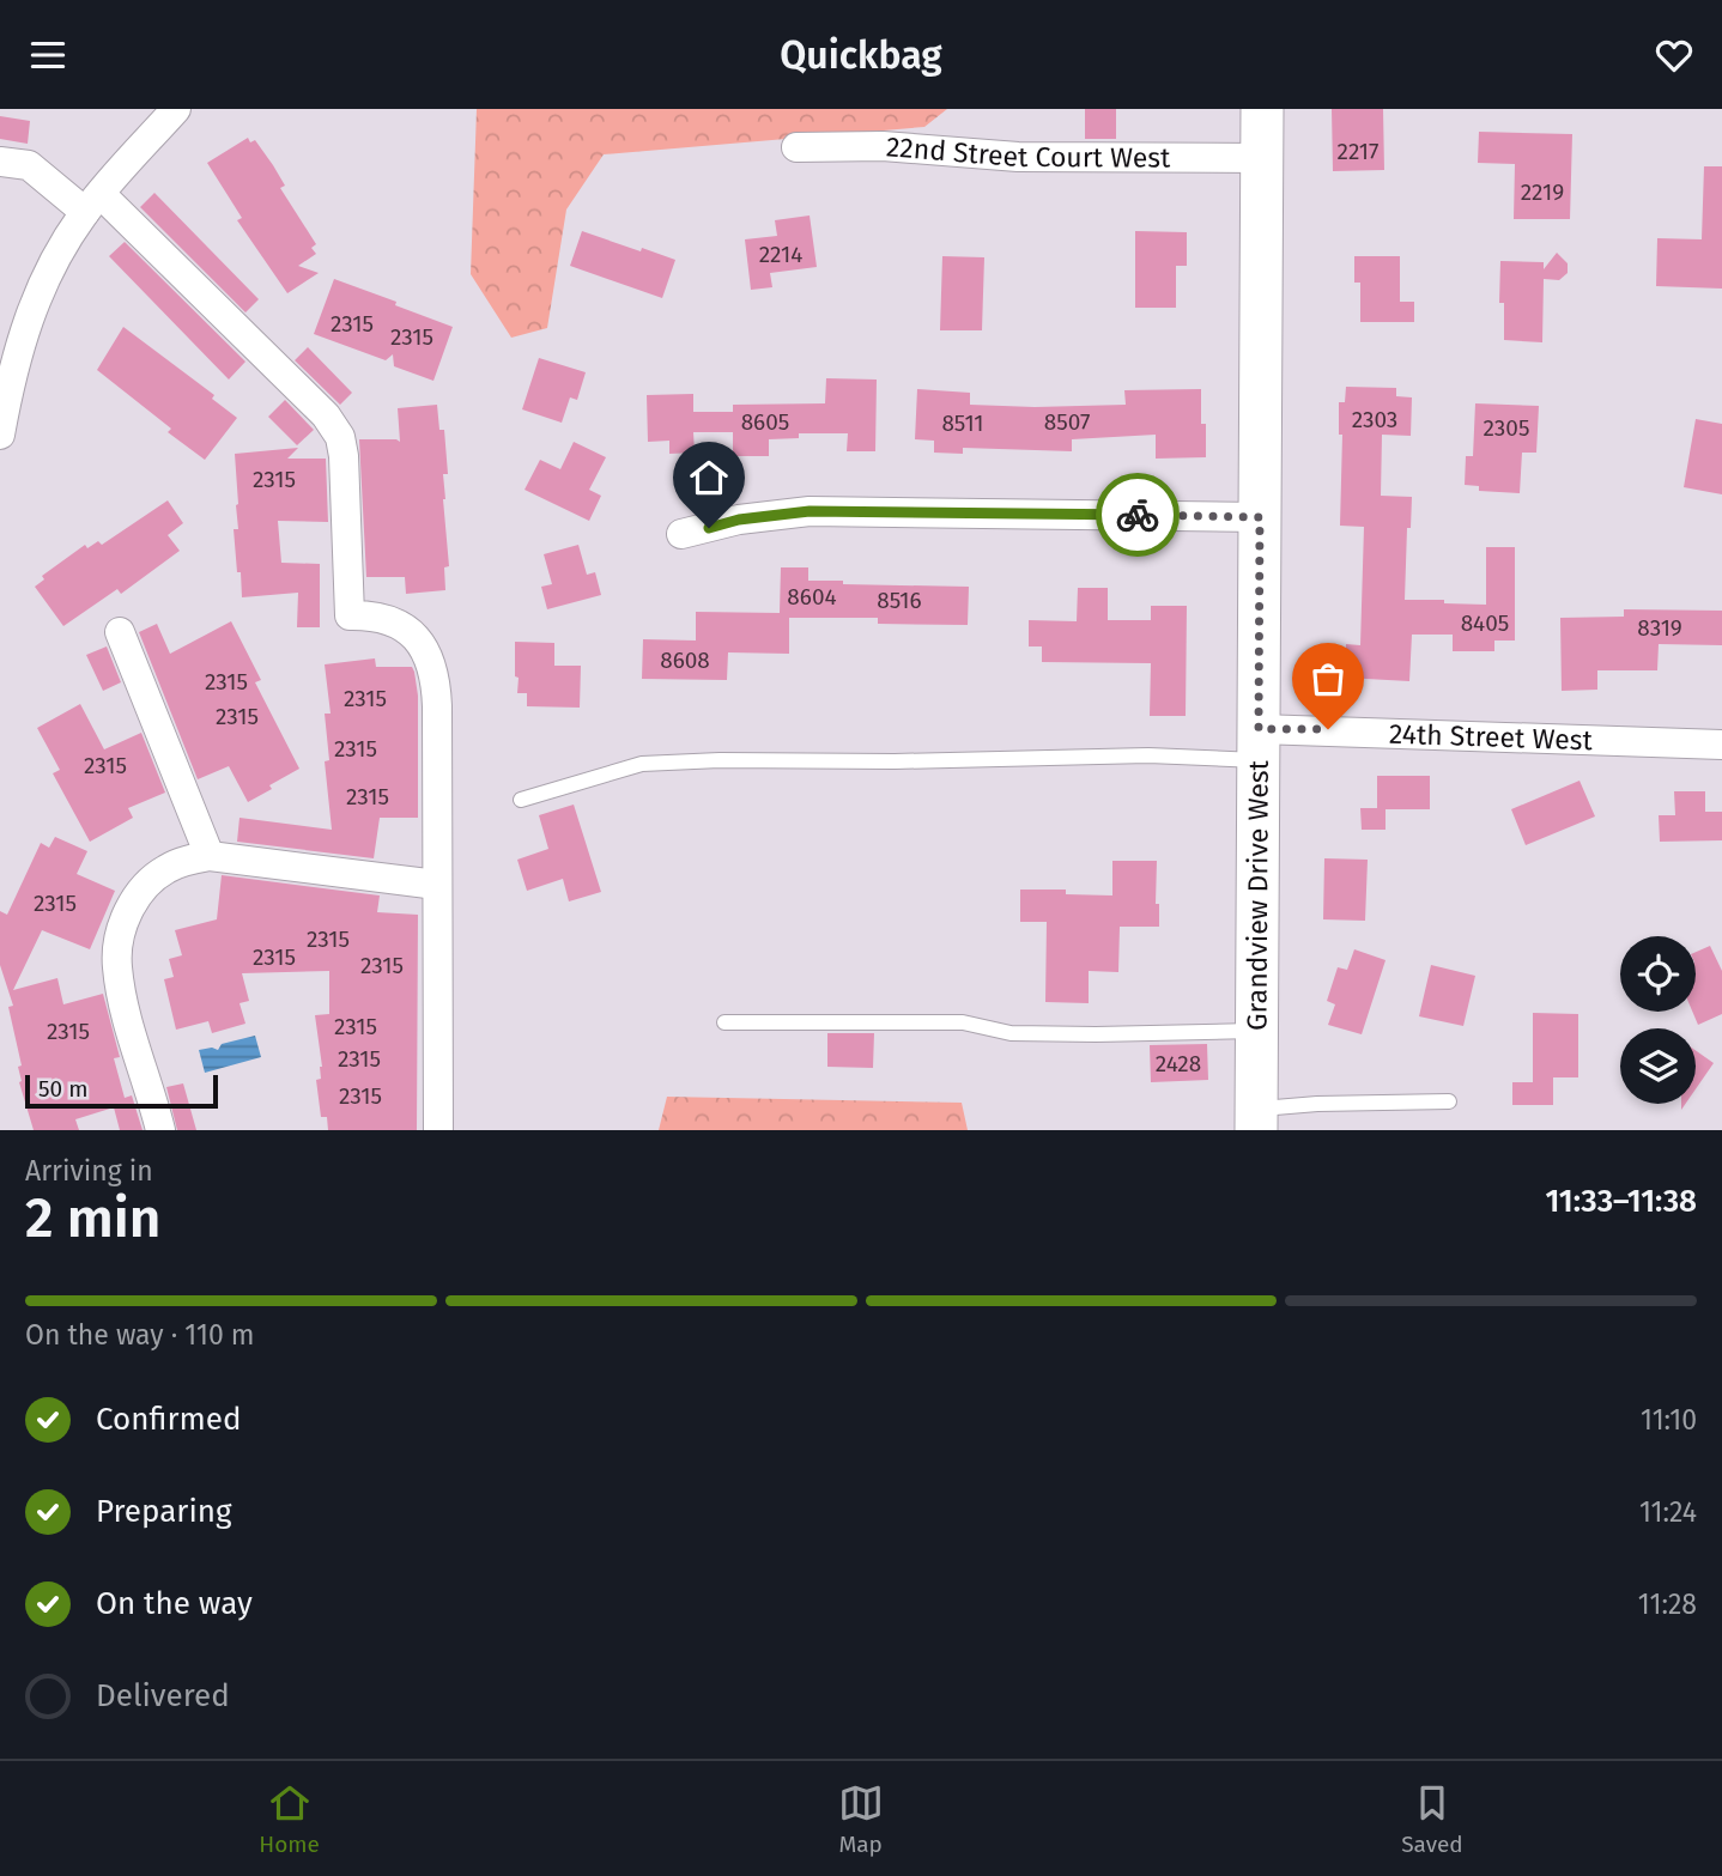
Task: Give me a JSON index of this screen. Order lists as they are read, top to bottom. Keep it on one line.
{"streets":{"street":["22nd Street Court West","24th Street West","Grandview Drive West"]},"crossings":[["22nd Street Court West","Grandview Drive West"],["24th Street West","Grandview Drive West"]],"house_numbers":["2217","2219","2214","2315","2315","2303","8605","8507","8511","2305","2315","8604","8516","8405","8319","8608","2315","2315","2315","2315","2315","2315","2315","2315","2315","2315","2315","2315","2315","2428","2315"],"scale_bar":"50 m","page":{"header":"Quickbag","scale":"50 m","heading":["2 min","Arriving in","11:33–11:38"],"bar":"On the way · 110 m","list":[["Confirmed","11:10"],["Preparing","11:24"],["On the way","11:28"],"Delivered"],"tabs":["Home","Map","Saved"]}}
